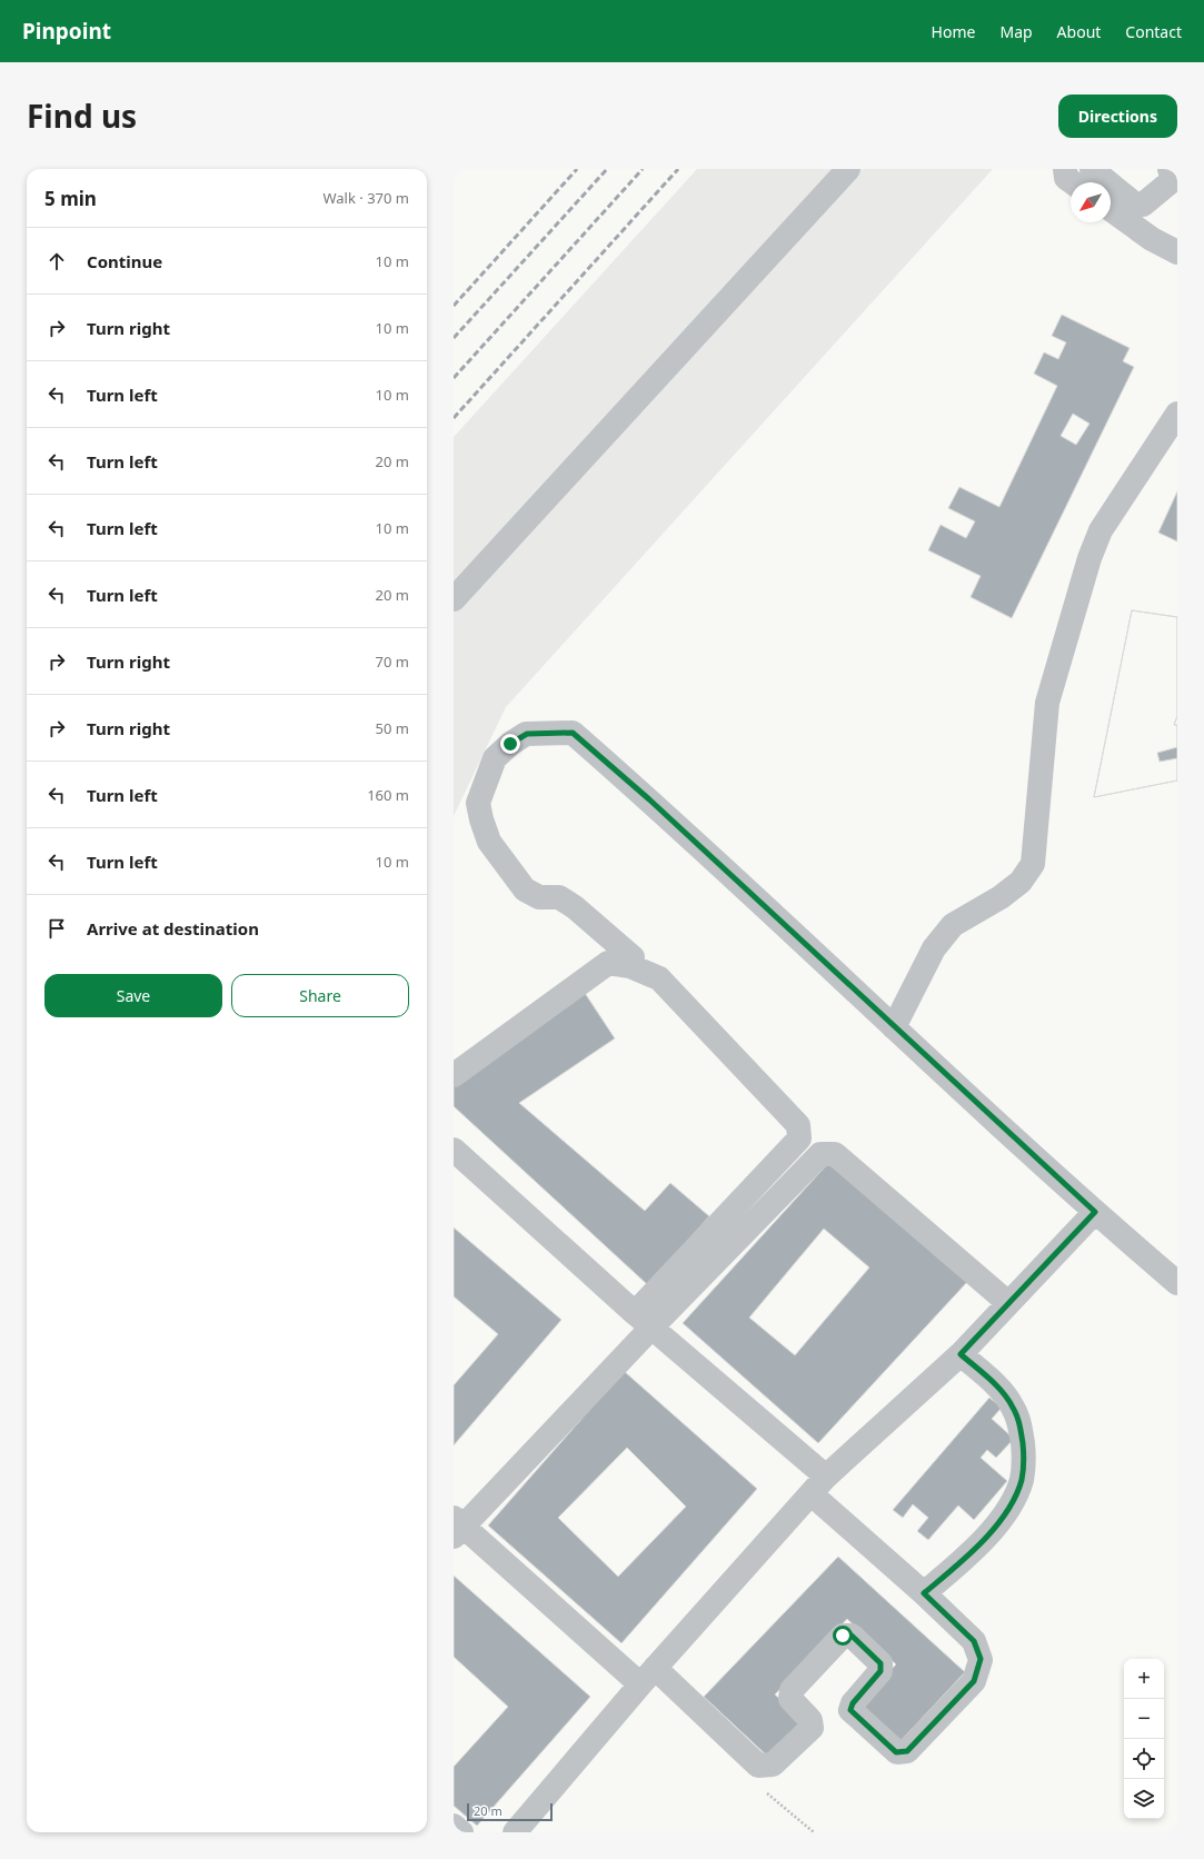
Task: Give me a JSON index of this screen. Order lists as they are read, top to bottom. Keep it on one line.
{"scale_bar":"20 m","north":"bottom left","page":{"header":"Pinpoint","nav":["Home","Map","About","Contact"],"title":"Find us","buttons":["Directions",["Save","Share"]],"heading":["5 min","Walk · 370 m"],"list":[["Continue","10 m"],["Turn right","10 m"],["Turn left","10 m"],["Turn left","20 m"],["Turn left","10 m"],["Turn left","20 m"],["Turn right","70 m"],["Turn right","50 m"],["Turn left","160 m"],["Turn left","10 m"],"Arrive at destination"],"map_buttons":["+","−"],"scale":"20 m"}}
